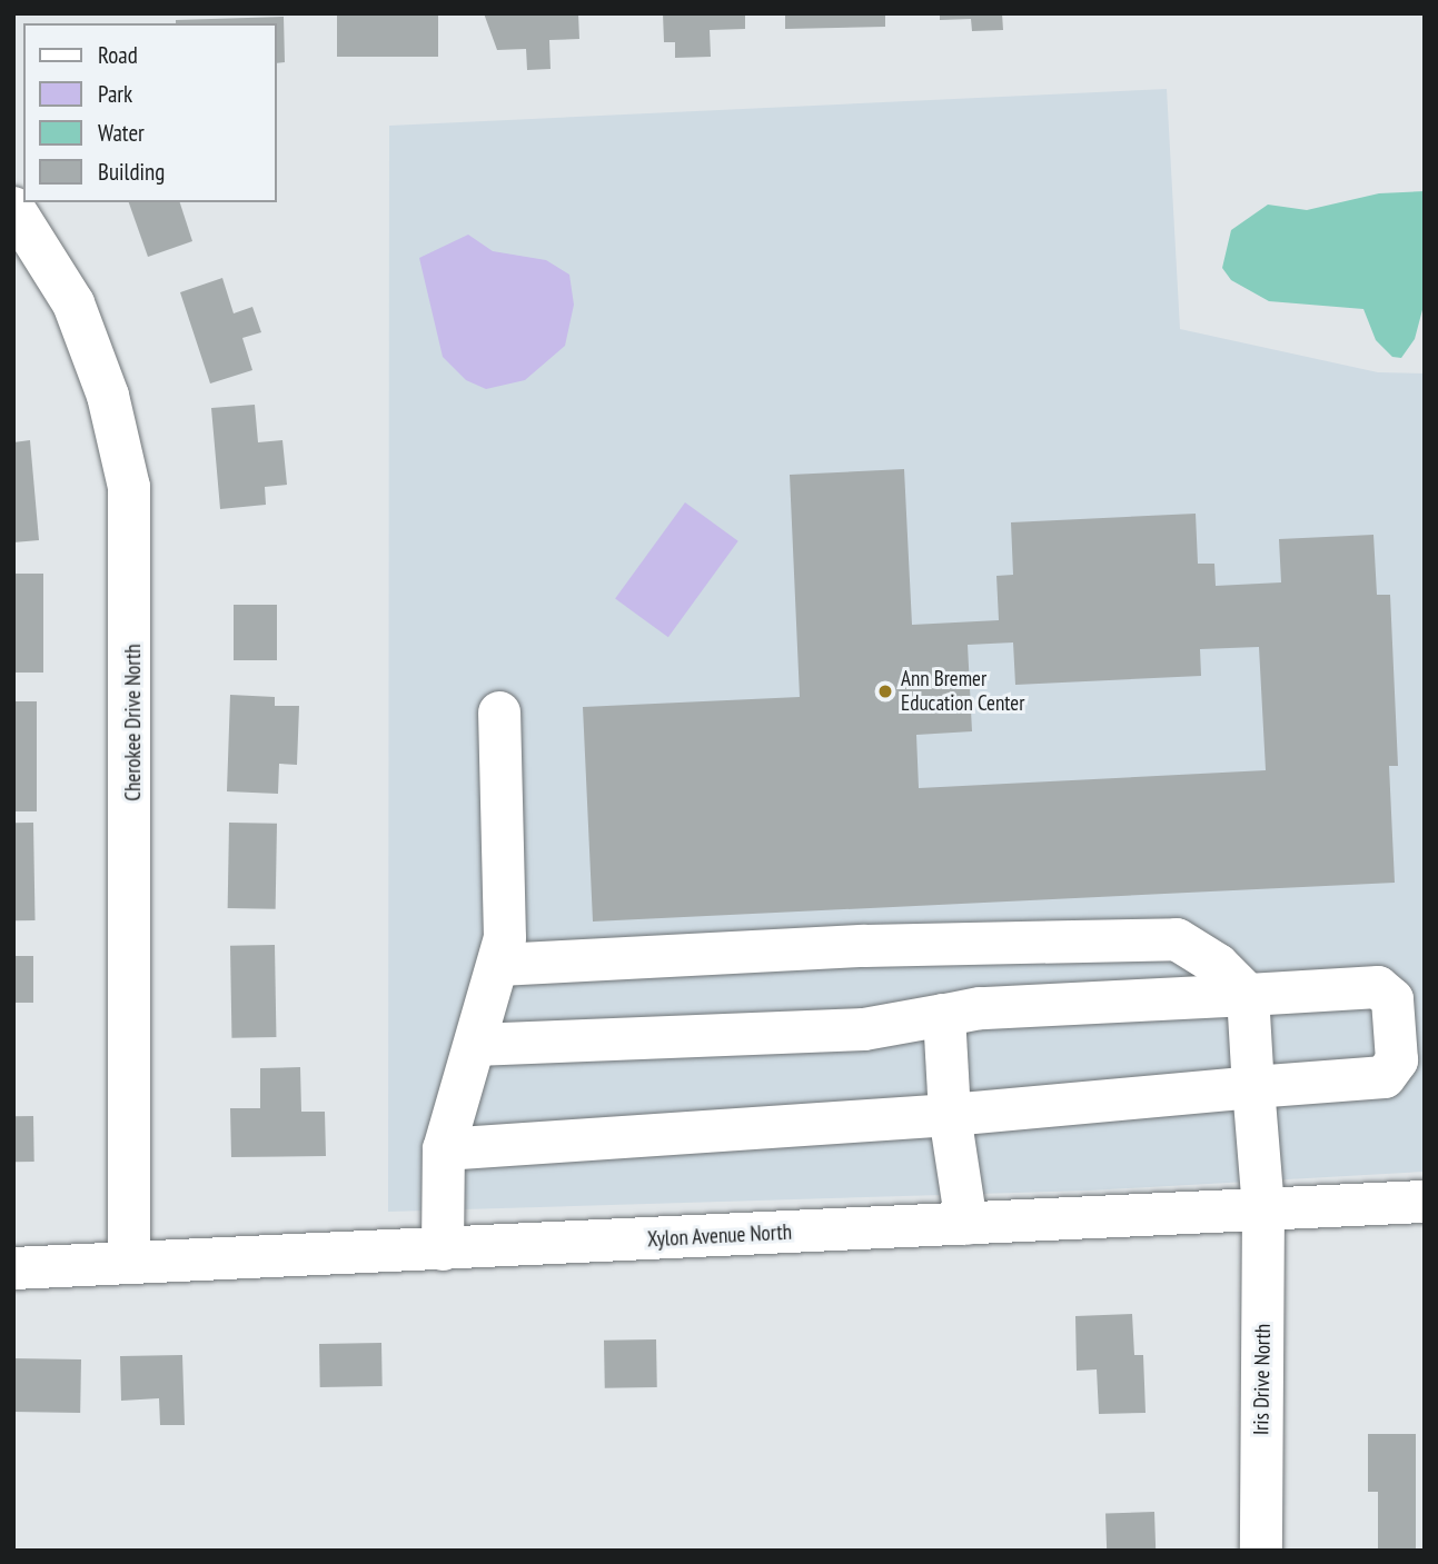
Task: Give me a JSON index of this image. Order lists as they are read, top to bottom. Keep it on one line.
{"streets":{"street":["Cherokee Drive North","Xylon Avenue North","Iris Drive North"]},"crossings":[["Cherokee Drive North","Xylon Avenue North"],["Xylon Avenue North","Iris Drive North"]],"places":["Ann Bremer Education Center"],"legend":["Road","Park","Water","Building"]}
